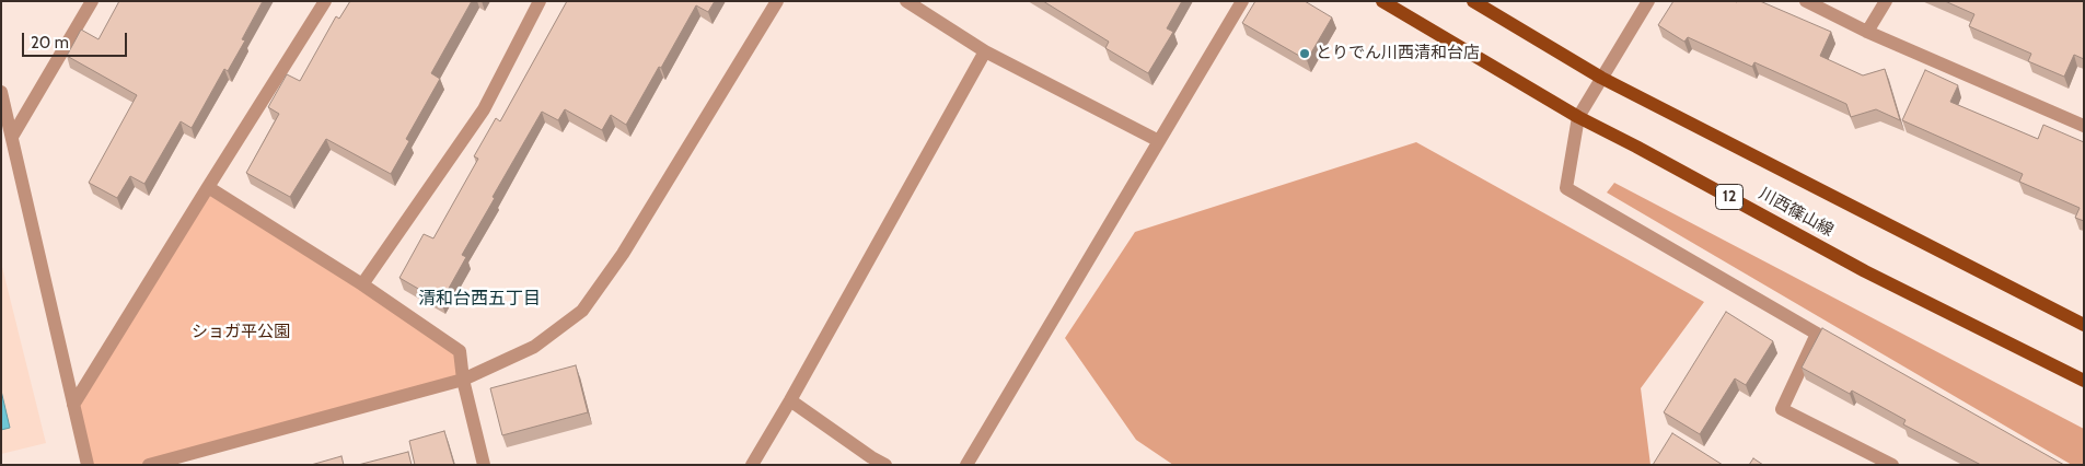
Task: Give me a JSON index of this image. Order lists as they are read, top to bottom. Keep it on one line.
{"streets":{"main road":["12","川西篠山線"]},"districts":["清和台西五丁目"],"parks":["ショガ平公園"],"places":["とりでん川西清和台店"],"scale_bar":"20 m"}
